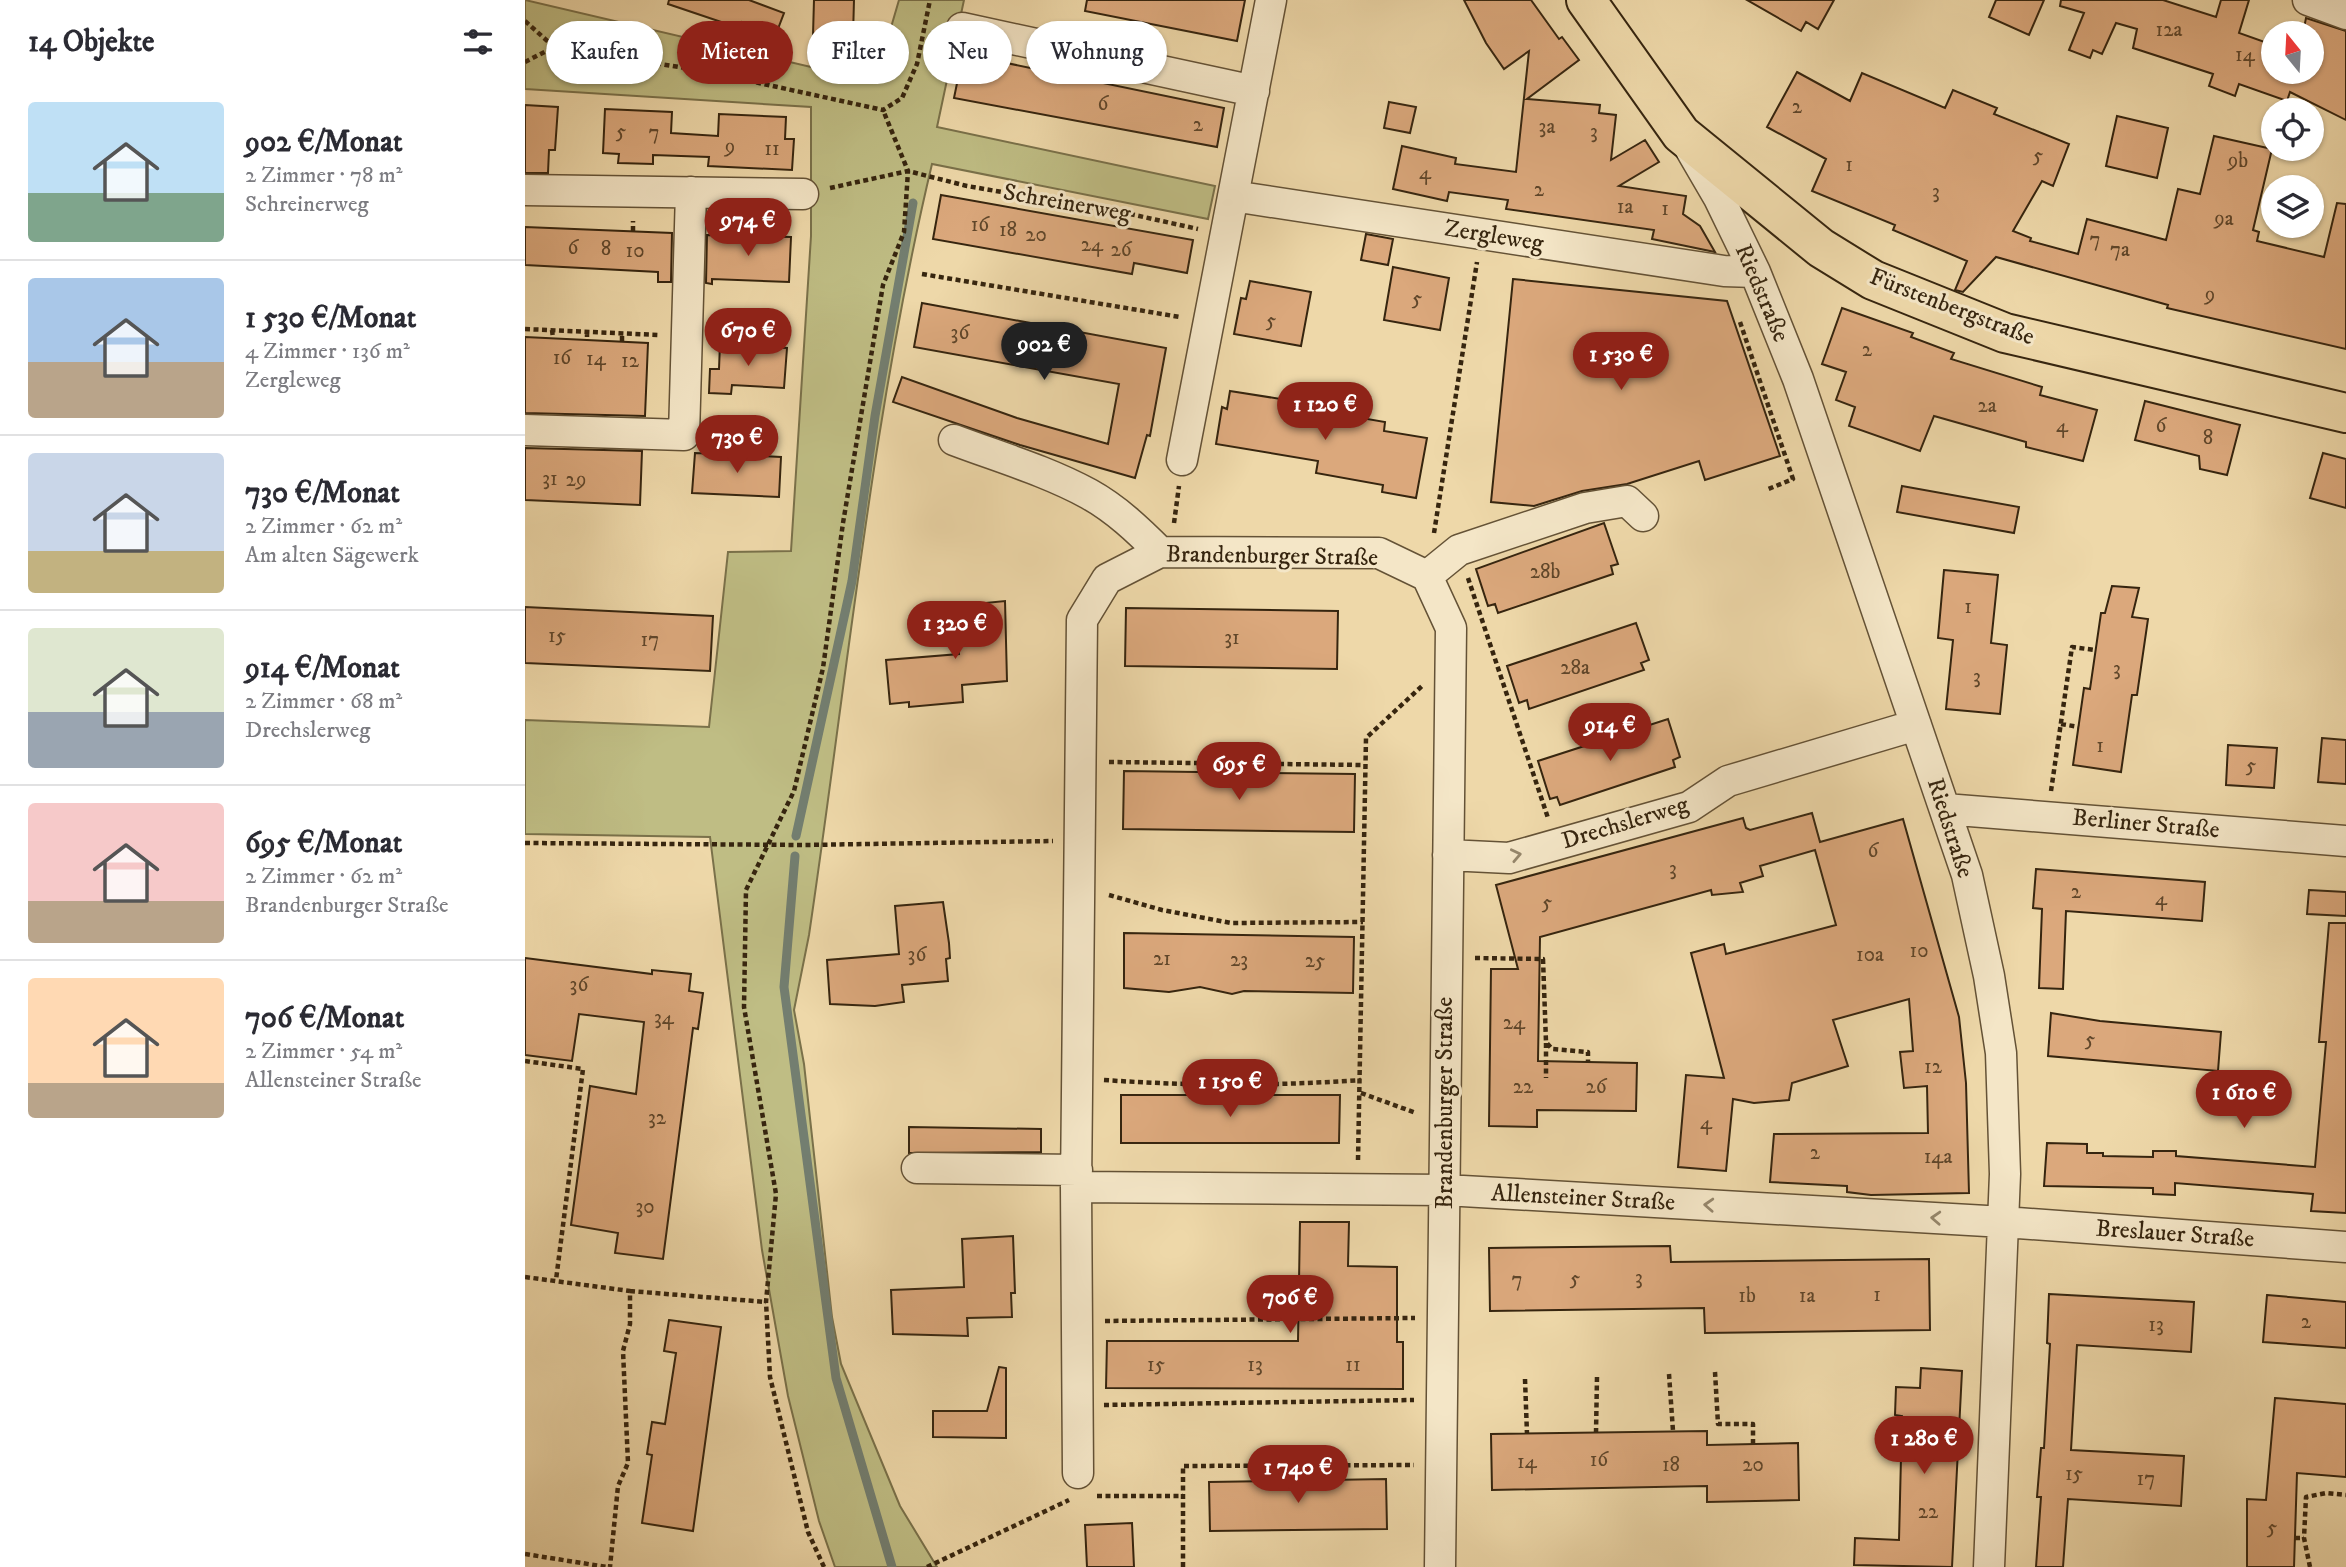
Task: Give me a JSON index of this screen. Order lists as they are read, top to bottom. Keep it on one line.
{"streets":{"main road":["Fürstenbergstraße"],"street":["Zergleweg","Riedstraße","Brandenburger Straße","Drechslerweg","Berliner Straße","Allensteiner Straße","Breslauer Straße"],"path":["Schreinerweg"]},"crossings":[["Zergleweg","Riedstraße"],["Riedstraße","Fürstenbergstraße"],["Riedstraße","Drechslerweg"],["Riedstraße","Berliner Straße"],["Riedstraße","Allensteiner Straße"],["Riedstraße","Breslauer Straße"],["Brandenburger Straße","Drechslerweg"],["Brandenburger Straße","Allensteiner Straße"],["Allensteiner Straße","Breslauer Straße"]],"one_way":["Allensteiner Straße"],"house_numbers":["12a","14","6","2","2","3a","5","3","7","9","11","5","9b","1","4","2","3","1a","1","9a","16","18","20","7","24","6","8","26","7a","10","9","5","5","36","2","16","14","12","2a","4","6","8","31","29","28b","1","15","31","17","28a","3","3","1","5","6","3","2","4","5","10","36","10a","21","23","25","36","34","24","5","12","22","26","32","4","2","14a","30","3","5","7","1","1b","1a","2","13","15","13","11","16","14","18","20","15","17","22","5"],"north":"top","page":{"heading":"14 Objekte","chip":["Kaufen","Mieten","Filter","Neu","Wohnung"],"list":[{"name":"902 €/Monat","note":"2 Zimmer · 78 m² · Schreinerweg"},{"name":"1 530 €/Monat","note":"4 Zimmer · 136 m² · Zergleweg"},{"name":"730 €/Monat","note":"2 Zimmer · 62 m² · Am alten Sägewerk"},{"name":"914 €/Monat","note":"2 Zimmer · 68 m² · Drechslerweg"},{"name":"695 €/Monat","note":"2 Zimmer · 62 m² · Brandenburger Straße"},{"name":"706 €/Monat","note":"2 Zimmer · 54 m² · Allensteiner Straße"}],"price":["974 €","670 €","902 €","1 530 €","1 120 €","730 €","1 320 €","914 €","695 €","1 150 €","1 610 €","706 €","1 280 €","1 740 €"]}}
